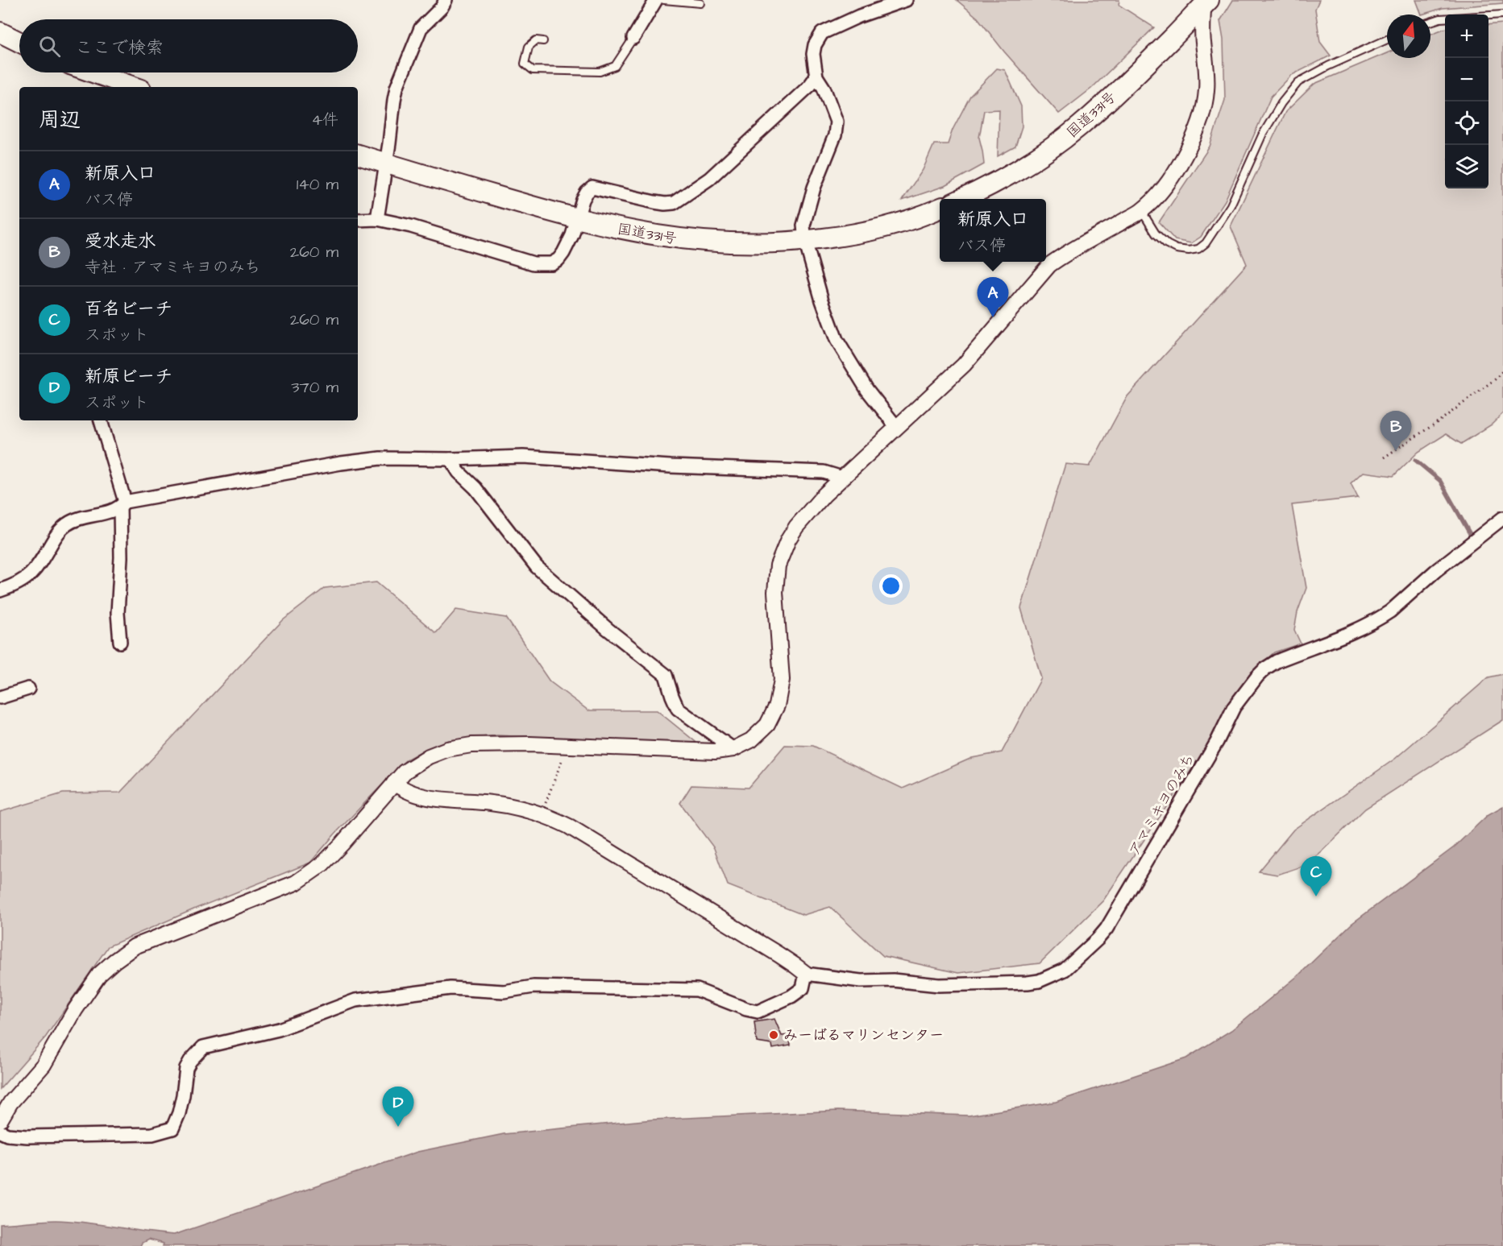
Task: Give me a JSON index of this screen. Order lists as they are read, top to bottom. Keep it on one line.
{"streets":{"highway":["国道331号"],"street":["アマミキヨのみち"]},"places":["みーばるマリンセンター"],"north":"top","page":{"map_buttons":["+","−"],"search":"ここで検索","heading":["周辺","4件"],"list":[{"mark":"A","name":"新原入口","note":"バス停","value":"140 m"},{"mark":"B","name":"受水走水","note":"寺社 · アマミキヨのみち","value":"260 m"},{"mark":"C","name":"百名ビーチ","note":"スポット","value":"260 m"},{"mark":"D","name":"新原ビーチ","note":"スポット","value":"370 m"}],"popup":["新原入口","バス停"],"pins":["A","B","C","D"]}}
